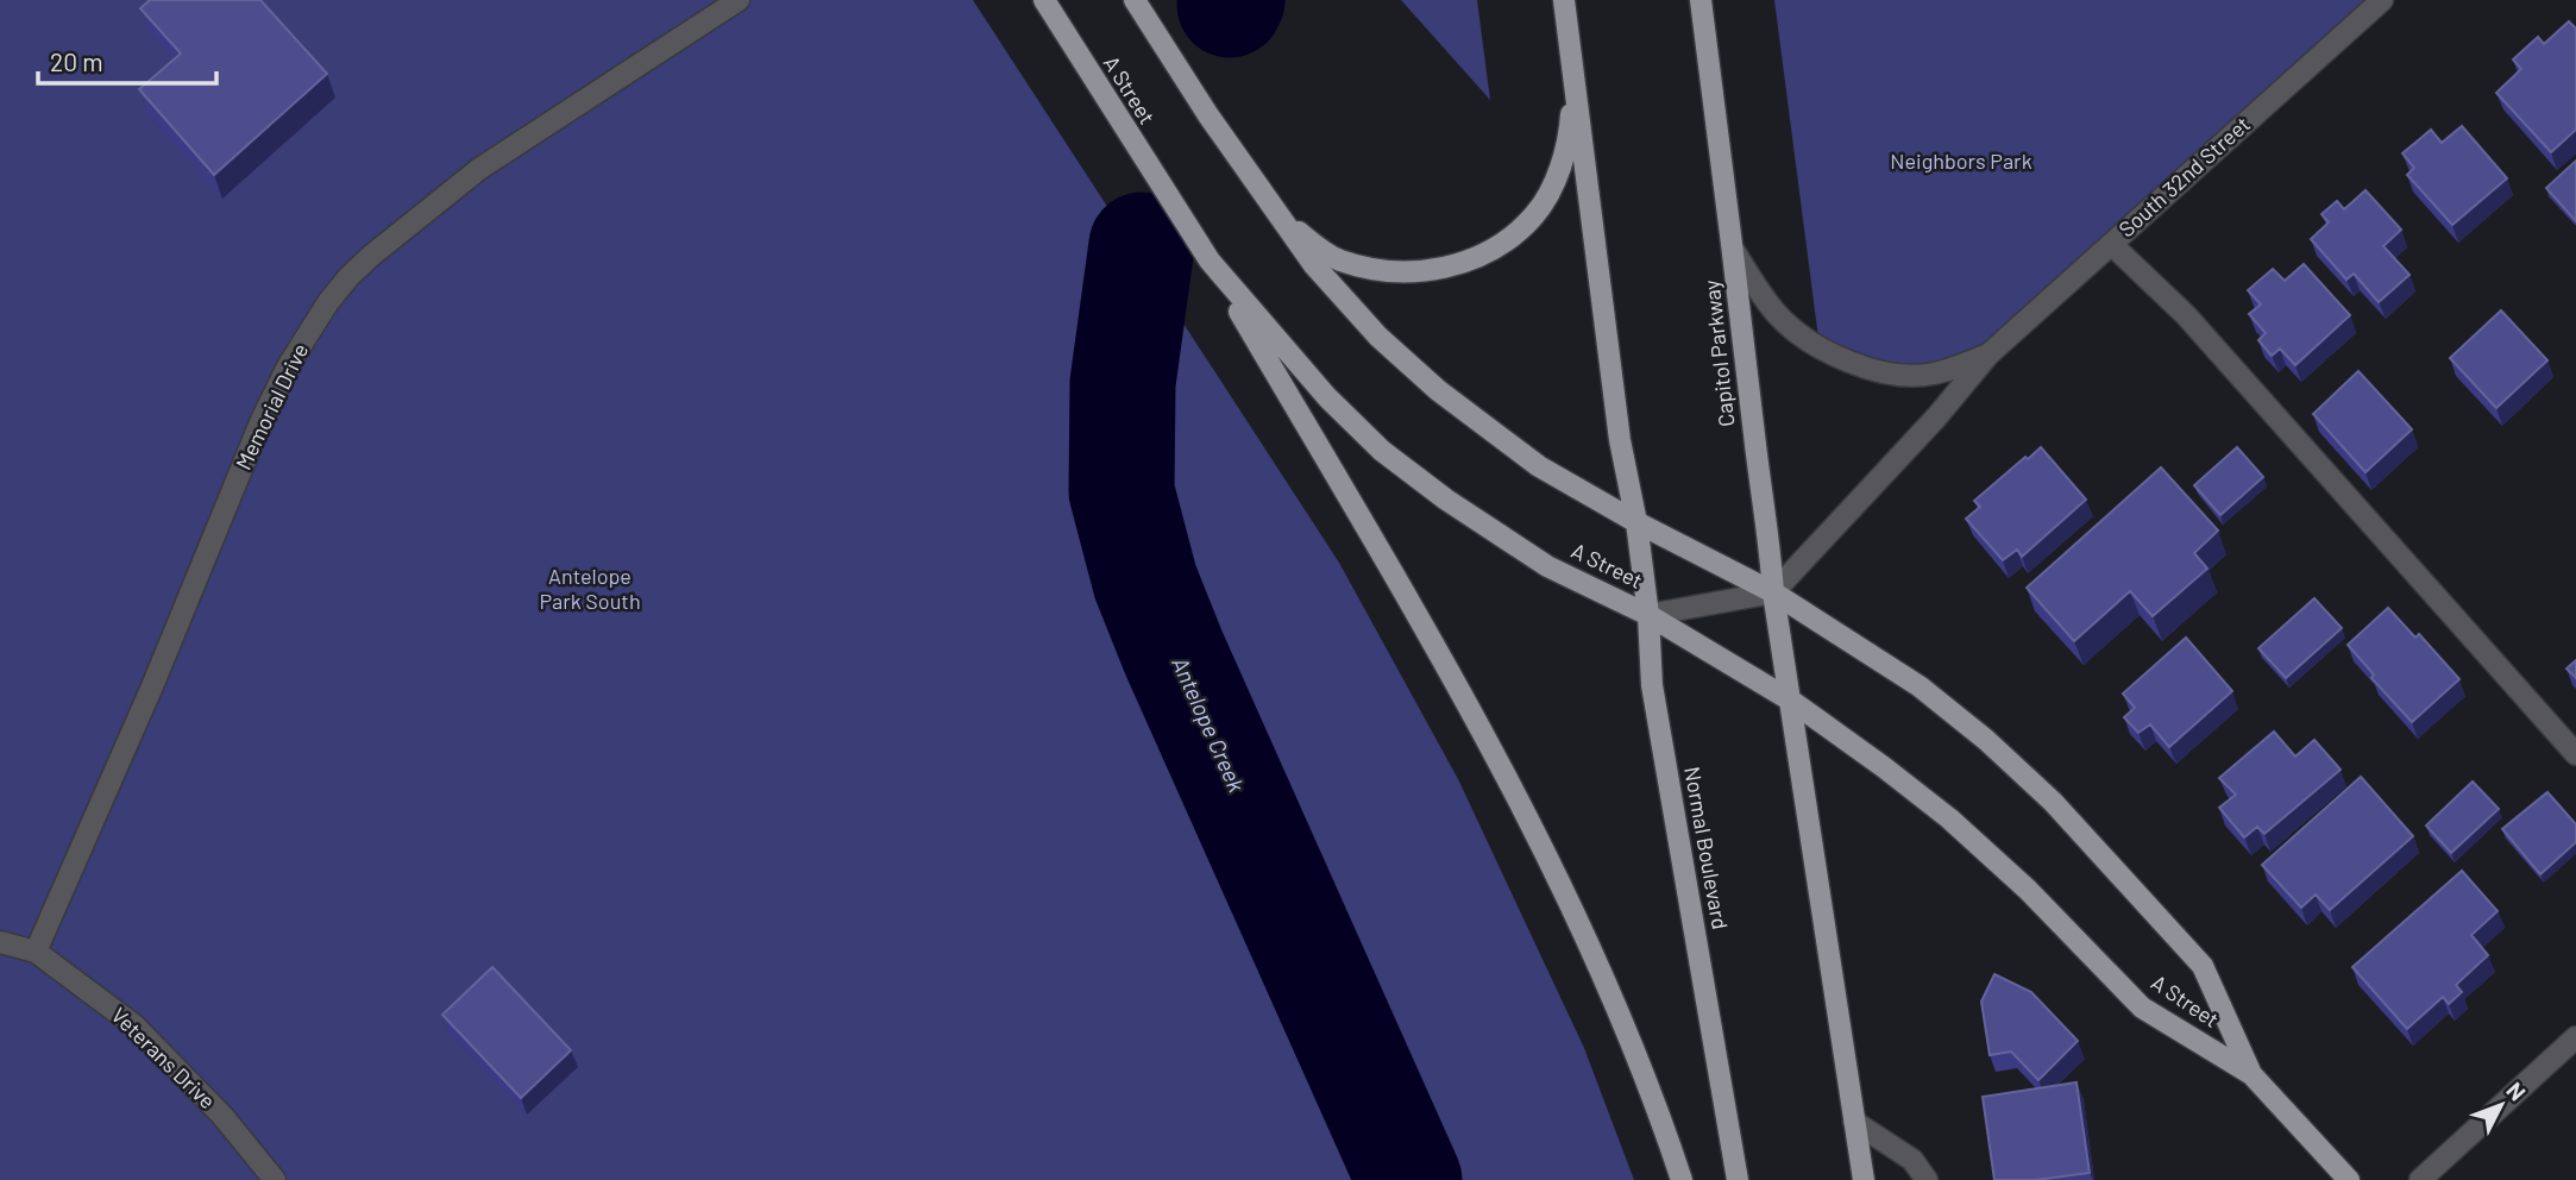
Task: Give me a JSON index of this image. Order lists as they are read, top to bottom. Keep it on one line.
{"streets":{"main road":["A Street","Capitol Parkway","Normal Boulevard"],"street":["South 32nd Street","Memorial Drive","Veterans Drive"]},"crossings":[["A Street","South 32nd Street"],["A Street","Capitol Parkway"],["A Street","Normal Boulevard"],["South 32nd Street","Capitol Parkway"],["Memorial Drive","Veterans Drive"]],"water":["Antelope Creek"],"parks":["Neighbors Park","Antelope Park South"],"scale_bar":"20 m","north":"top right"}
